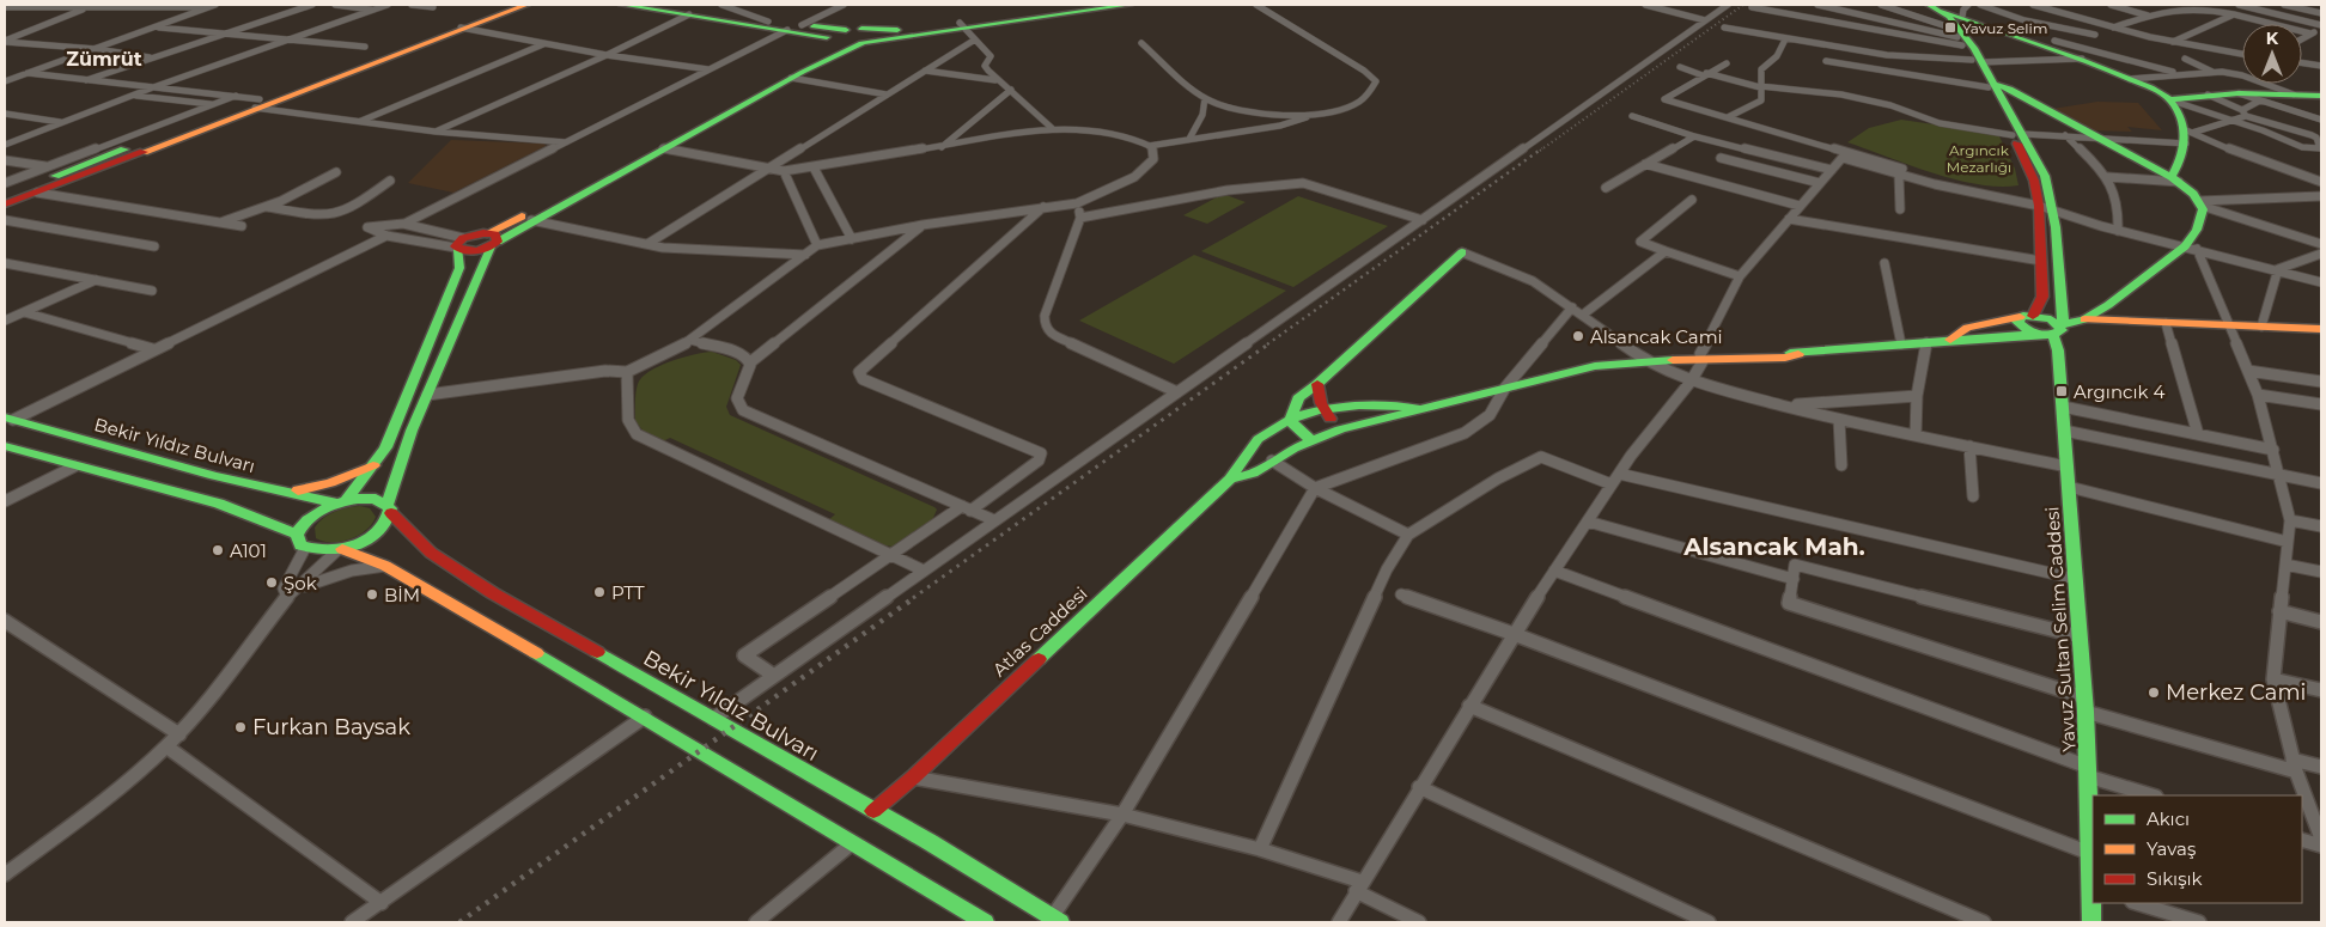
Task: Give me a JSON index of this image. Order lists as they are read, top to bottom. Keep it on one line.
{"streets":{"street":["Bekir Yıldız Bulvarı","Yavuz Sultan Selim Caddesi","Atlas Caddesi"]},"crossings":[["Bekir Yıldız Bulvarı","Atlas Caddesi"],["Yavuz Sultan Selim Caddesi","Atlas Caddesi"]],"districts":["Zümrüt","Alsancak Mah."],"parks":["Argıncık Mezarlığı"],"places":{"transit":["Yavuz Selim","Argıncık 4"],"other":["Alsancak Cami","A101","Şok","PTT","BİM","Merkez Cami","Furkan Baysak"]},"legend":["Akıcı","Yavaş","Sıkışık"],"north":"top"}
